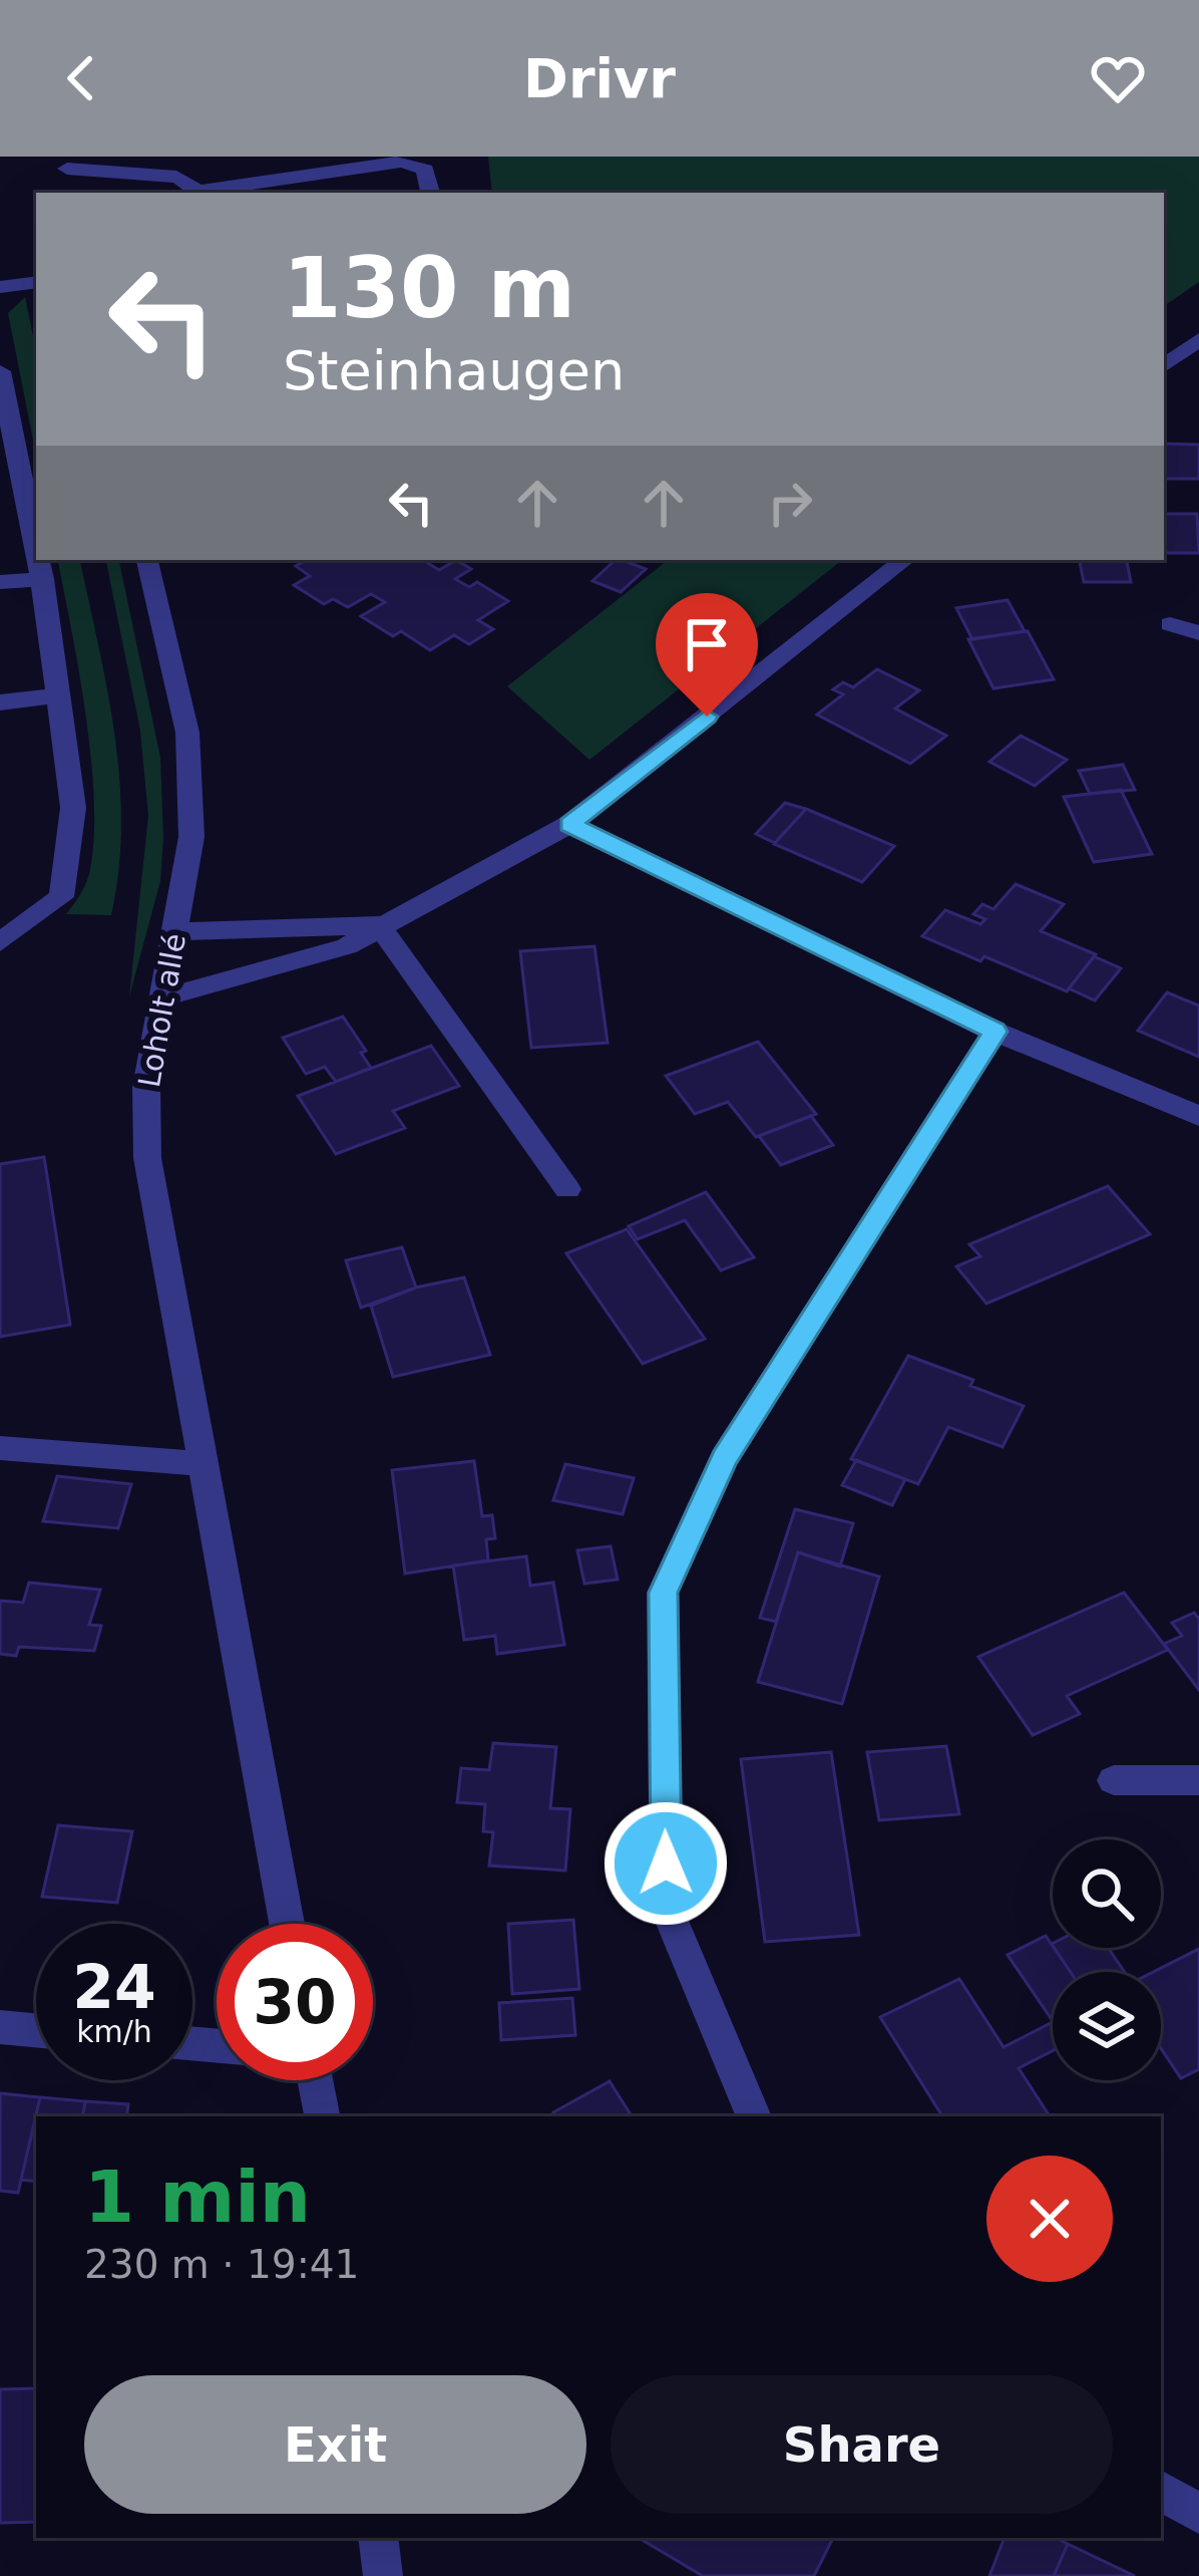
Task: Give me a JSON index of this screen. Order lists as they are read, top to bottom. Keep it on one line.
{"streets":{"street":["Loholt allé"]},"page":{"header":"Drivr","turn":["130 m","Steinhaugen"],"speed":"24 km/h","limit":"30","heading":["1 min","230 m · 19:41"],"buttons":["Exit","Share"]}}
